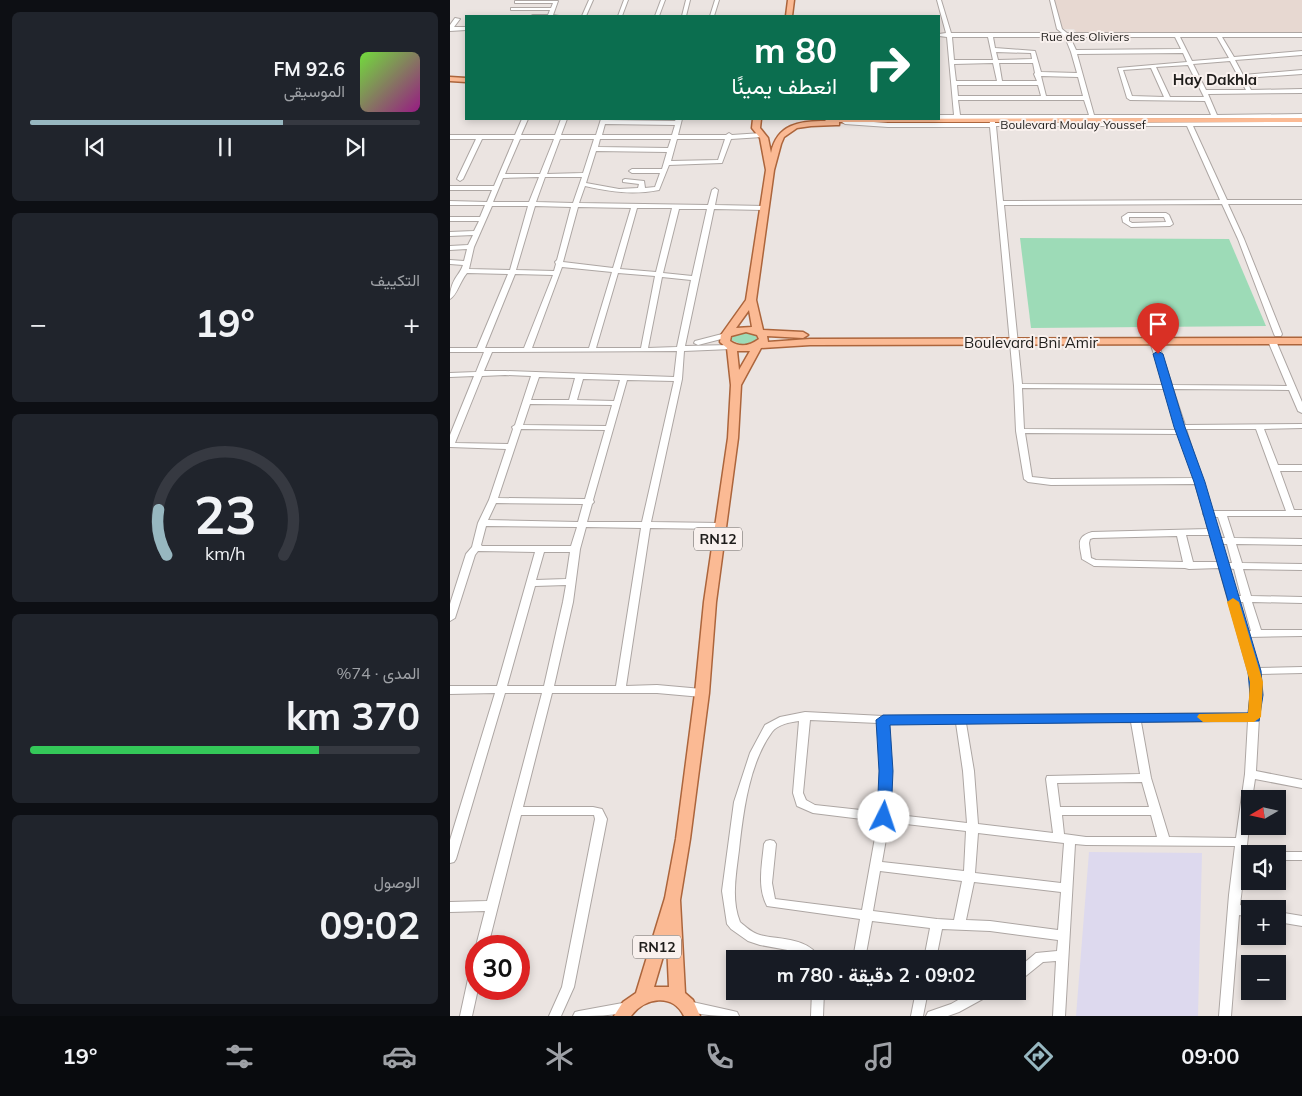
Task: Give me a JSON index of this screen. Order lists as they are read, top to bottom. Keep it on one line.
{"streets":{"main road":["Boulevard Moulay Youssef","Boulevard Bni Amir","RN12"],"street":["Rue des Oliviers"]},"crossings":[["Boulevard Bni Amir","RN12"]],"districts":["Hay Dakhla"],"north":"left","page":{"turn":["80 m","انعطف يمينًا"],"song":["92.6 FM","الموسيقى"],"tile":["التكييف",["المدى · 74%","370 km"],["الوصول","09:02"]],"heat":["−","19°","+"],"map_buttons":["+","−"],"limit":"30","trip":"09:02 · 2 دقيقة · 780 m","tabs":["09:00","19°"],"gauge":["23","km/h"]}}
